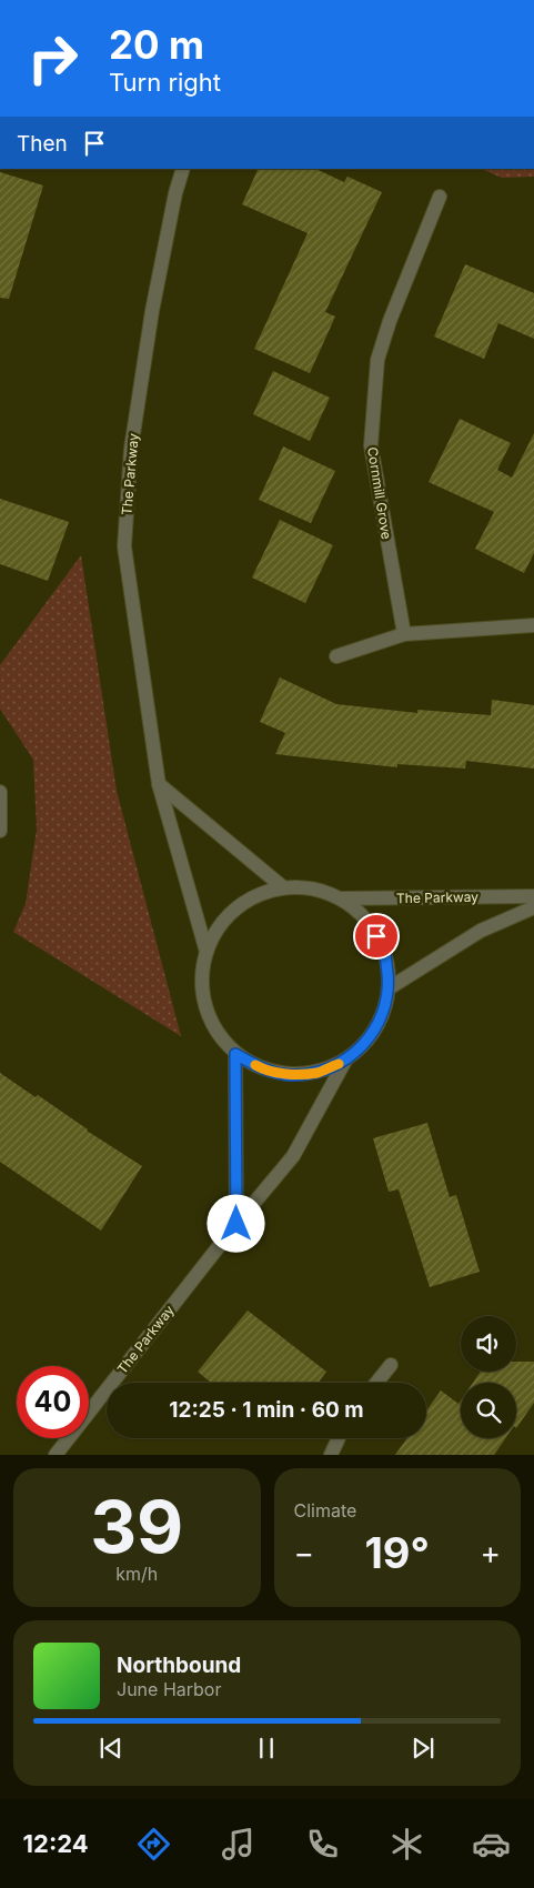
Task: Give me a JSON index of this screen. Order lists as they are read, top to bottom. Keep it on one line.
{"streets":{"street":["The Parkway","Cornmill Grove"]},"page":{"turn":["20 m","Turn right"],"then":"Then","limit":"40","trip":"12:25 · 1 min · 60 m","tile":[["39","km/h"],"Climate"],"heat":["−","19°","+"],"song":["Northbound","June Harbor"],"tabs":"12:24"}}
